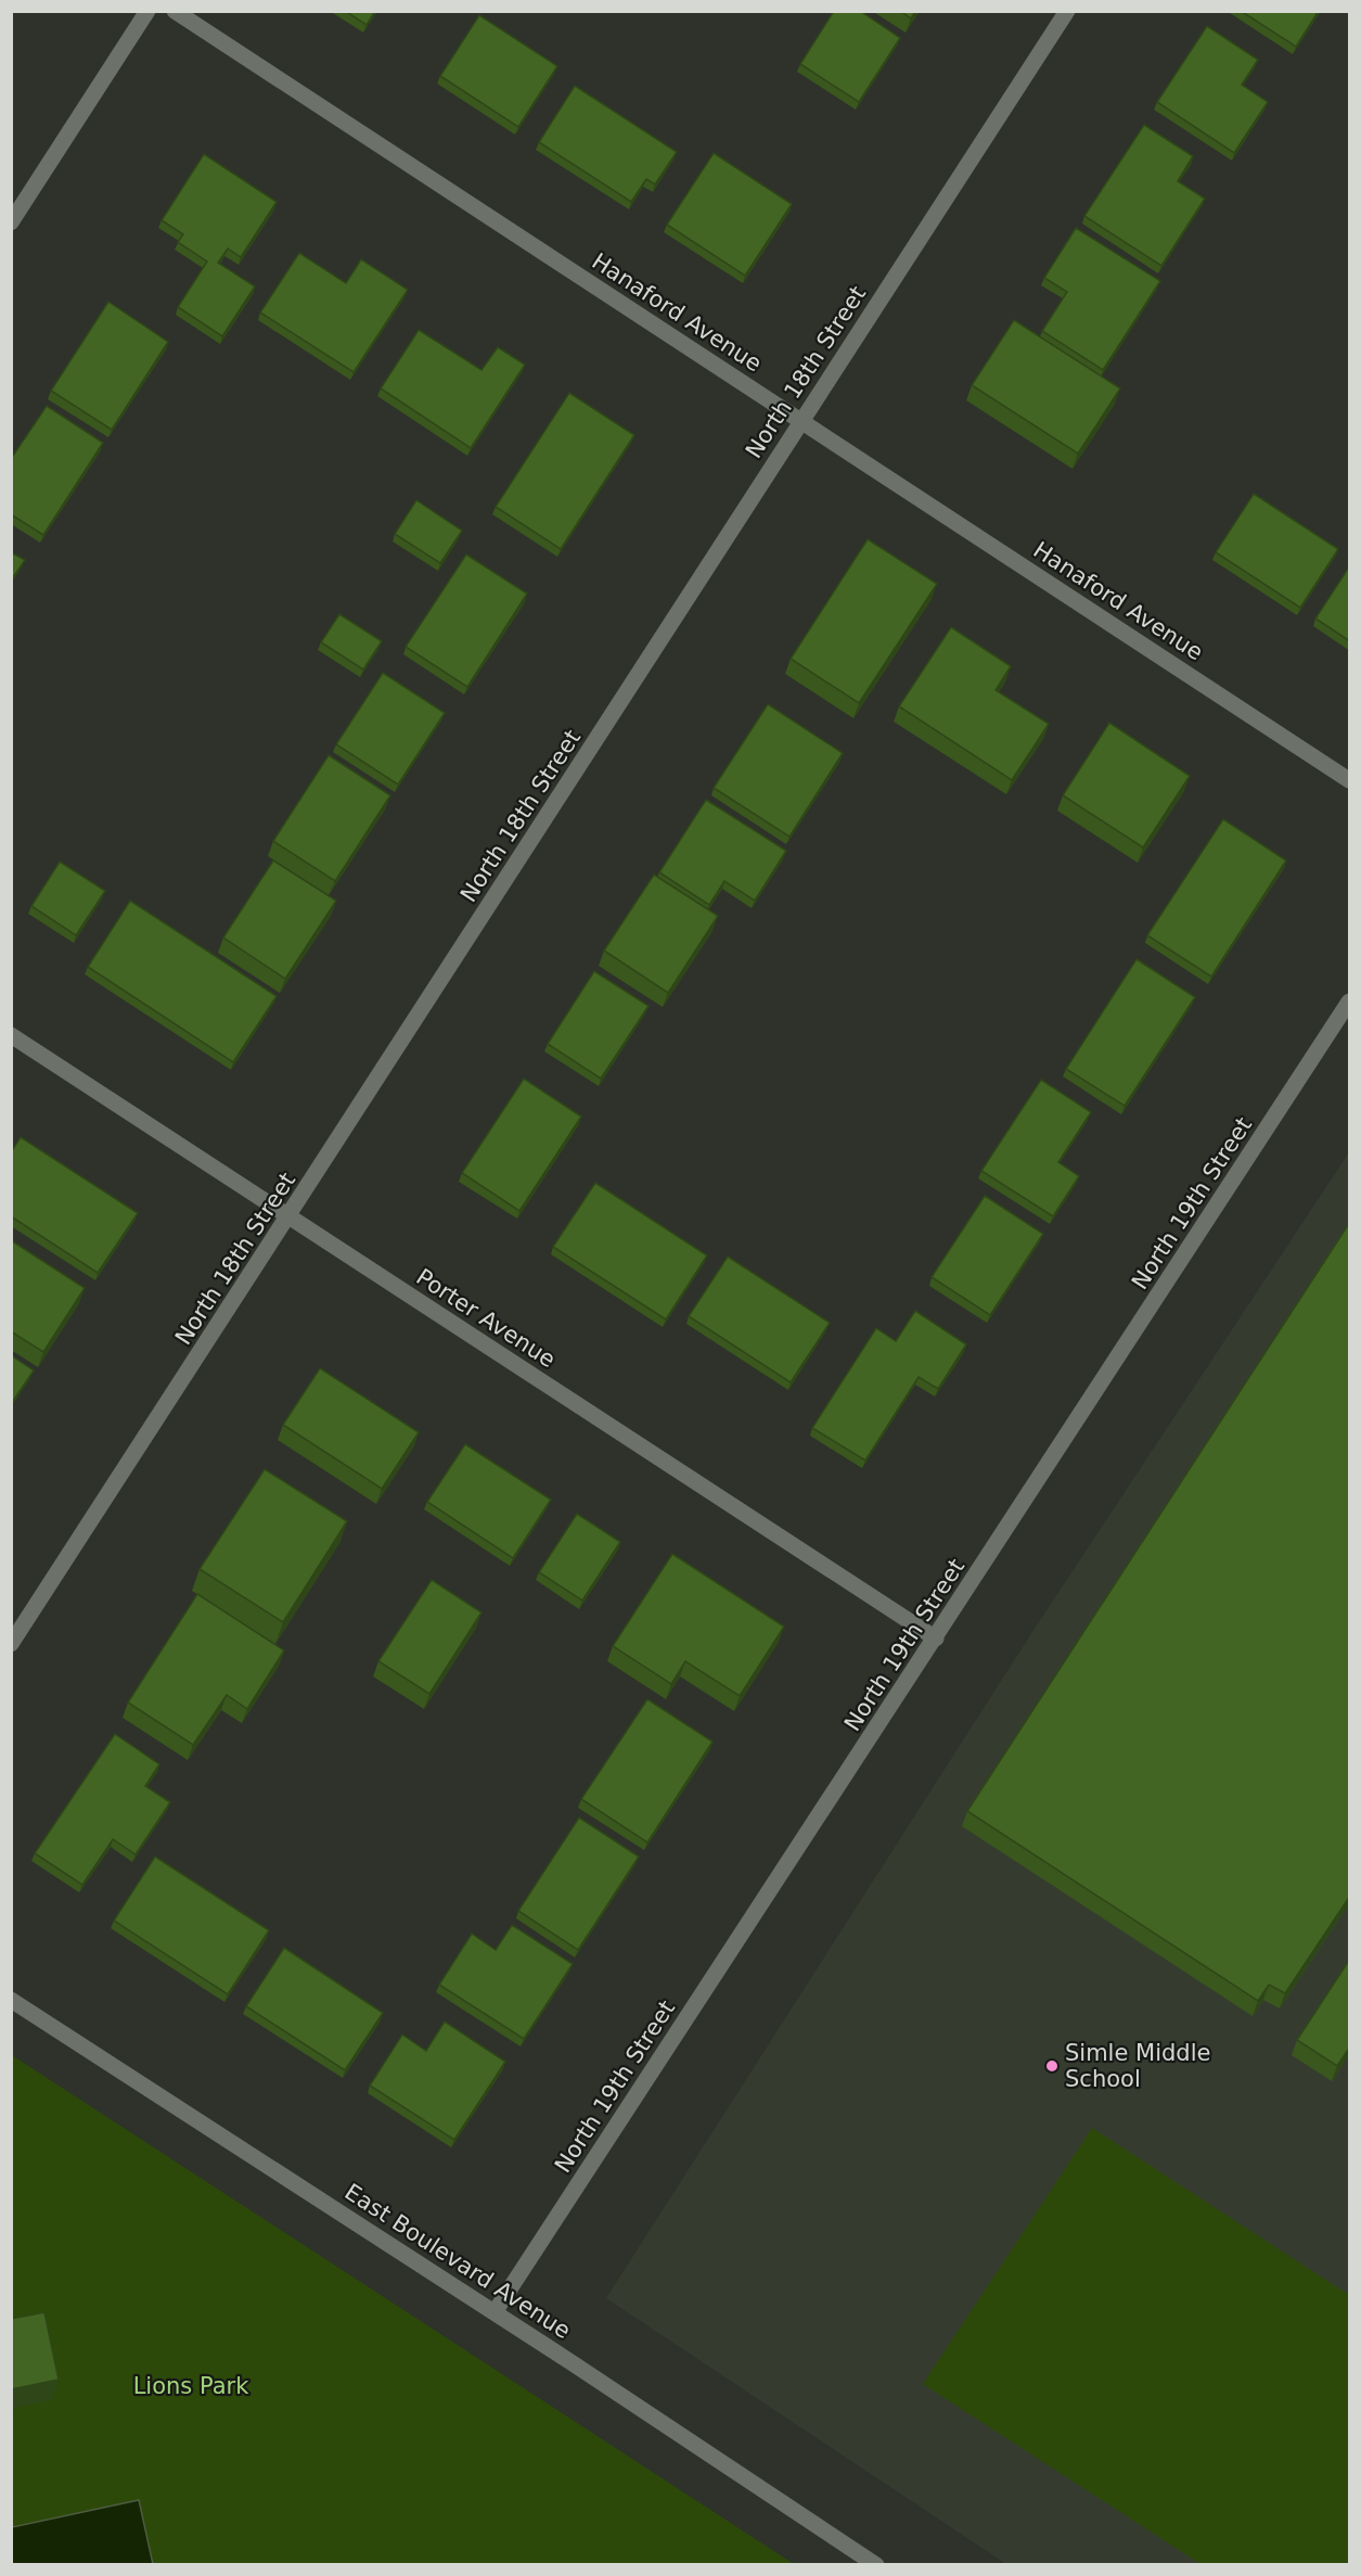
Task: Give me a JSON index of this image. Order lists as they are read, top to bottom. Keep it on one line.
{"streets":{"street":["Hanaford Avenue","North 18th Street","North 19th Street","Porter Avenue","East Boulevard Avenue"]},"crossings":[["Hanaford Avenue","North 18th Street"],["North 18th Street","Porter Avenue"],["North 19th Street","Porter Avenue"],["North 19th Street","East Boulevard Avenue"]],"parks":["Lions Park"],"places":["Simle Middle School"]}
